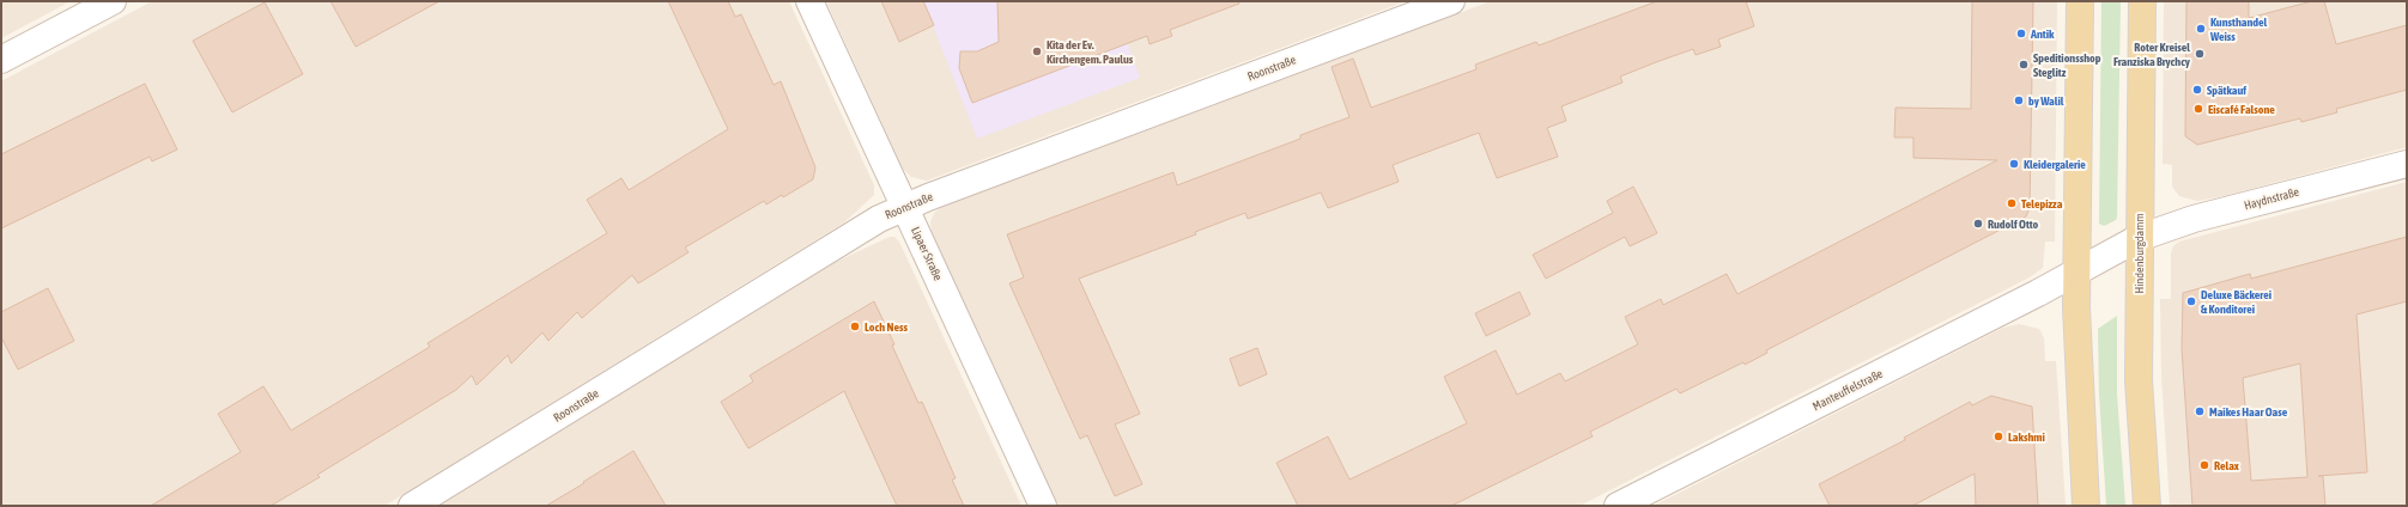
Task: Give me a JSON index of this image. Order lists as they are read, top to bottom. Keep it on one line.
{"streets":{"main road":["Hindenburgdamm"],"street":["Roonstraße","Haydnstraße","Lipaer Straße","Manteuffelstraße"]},"crossings":[["Roonstraße","Lipaer Straße"],["Haydnstraße","Hindenburgdamm"],["Haydnstraße","Manteuffelstraße"]],"places":["Kunsthandel Weiss","Antik","Kita der Ev. Kirchengem. Paulus","Roter Kreisel Franziska Brychcy","Speditionsshop Steglitz","Spätkauf","by Walil","Eiscafé Falsone","Kleidergalerie","Telepizza","Rudolf Otto","Deluxe Bäckerei & Konditorei","Loch Ness","Maikes Haar Oase","Lakshmi","Relax"]}
